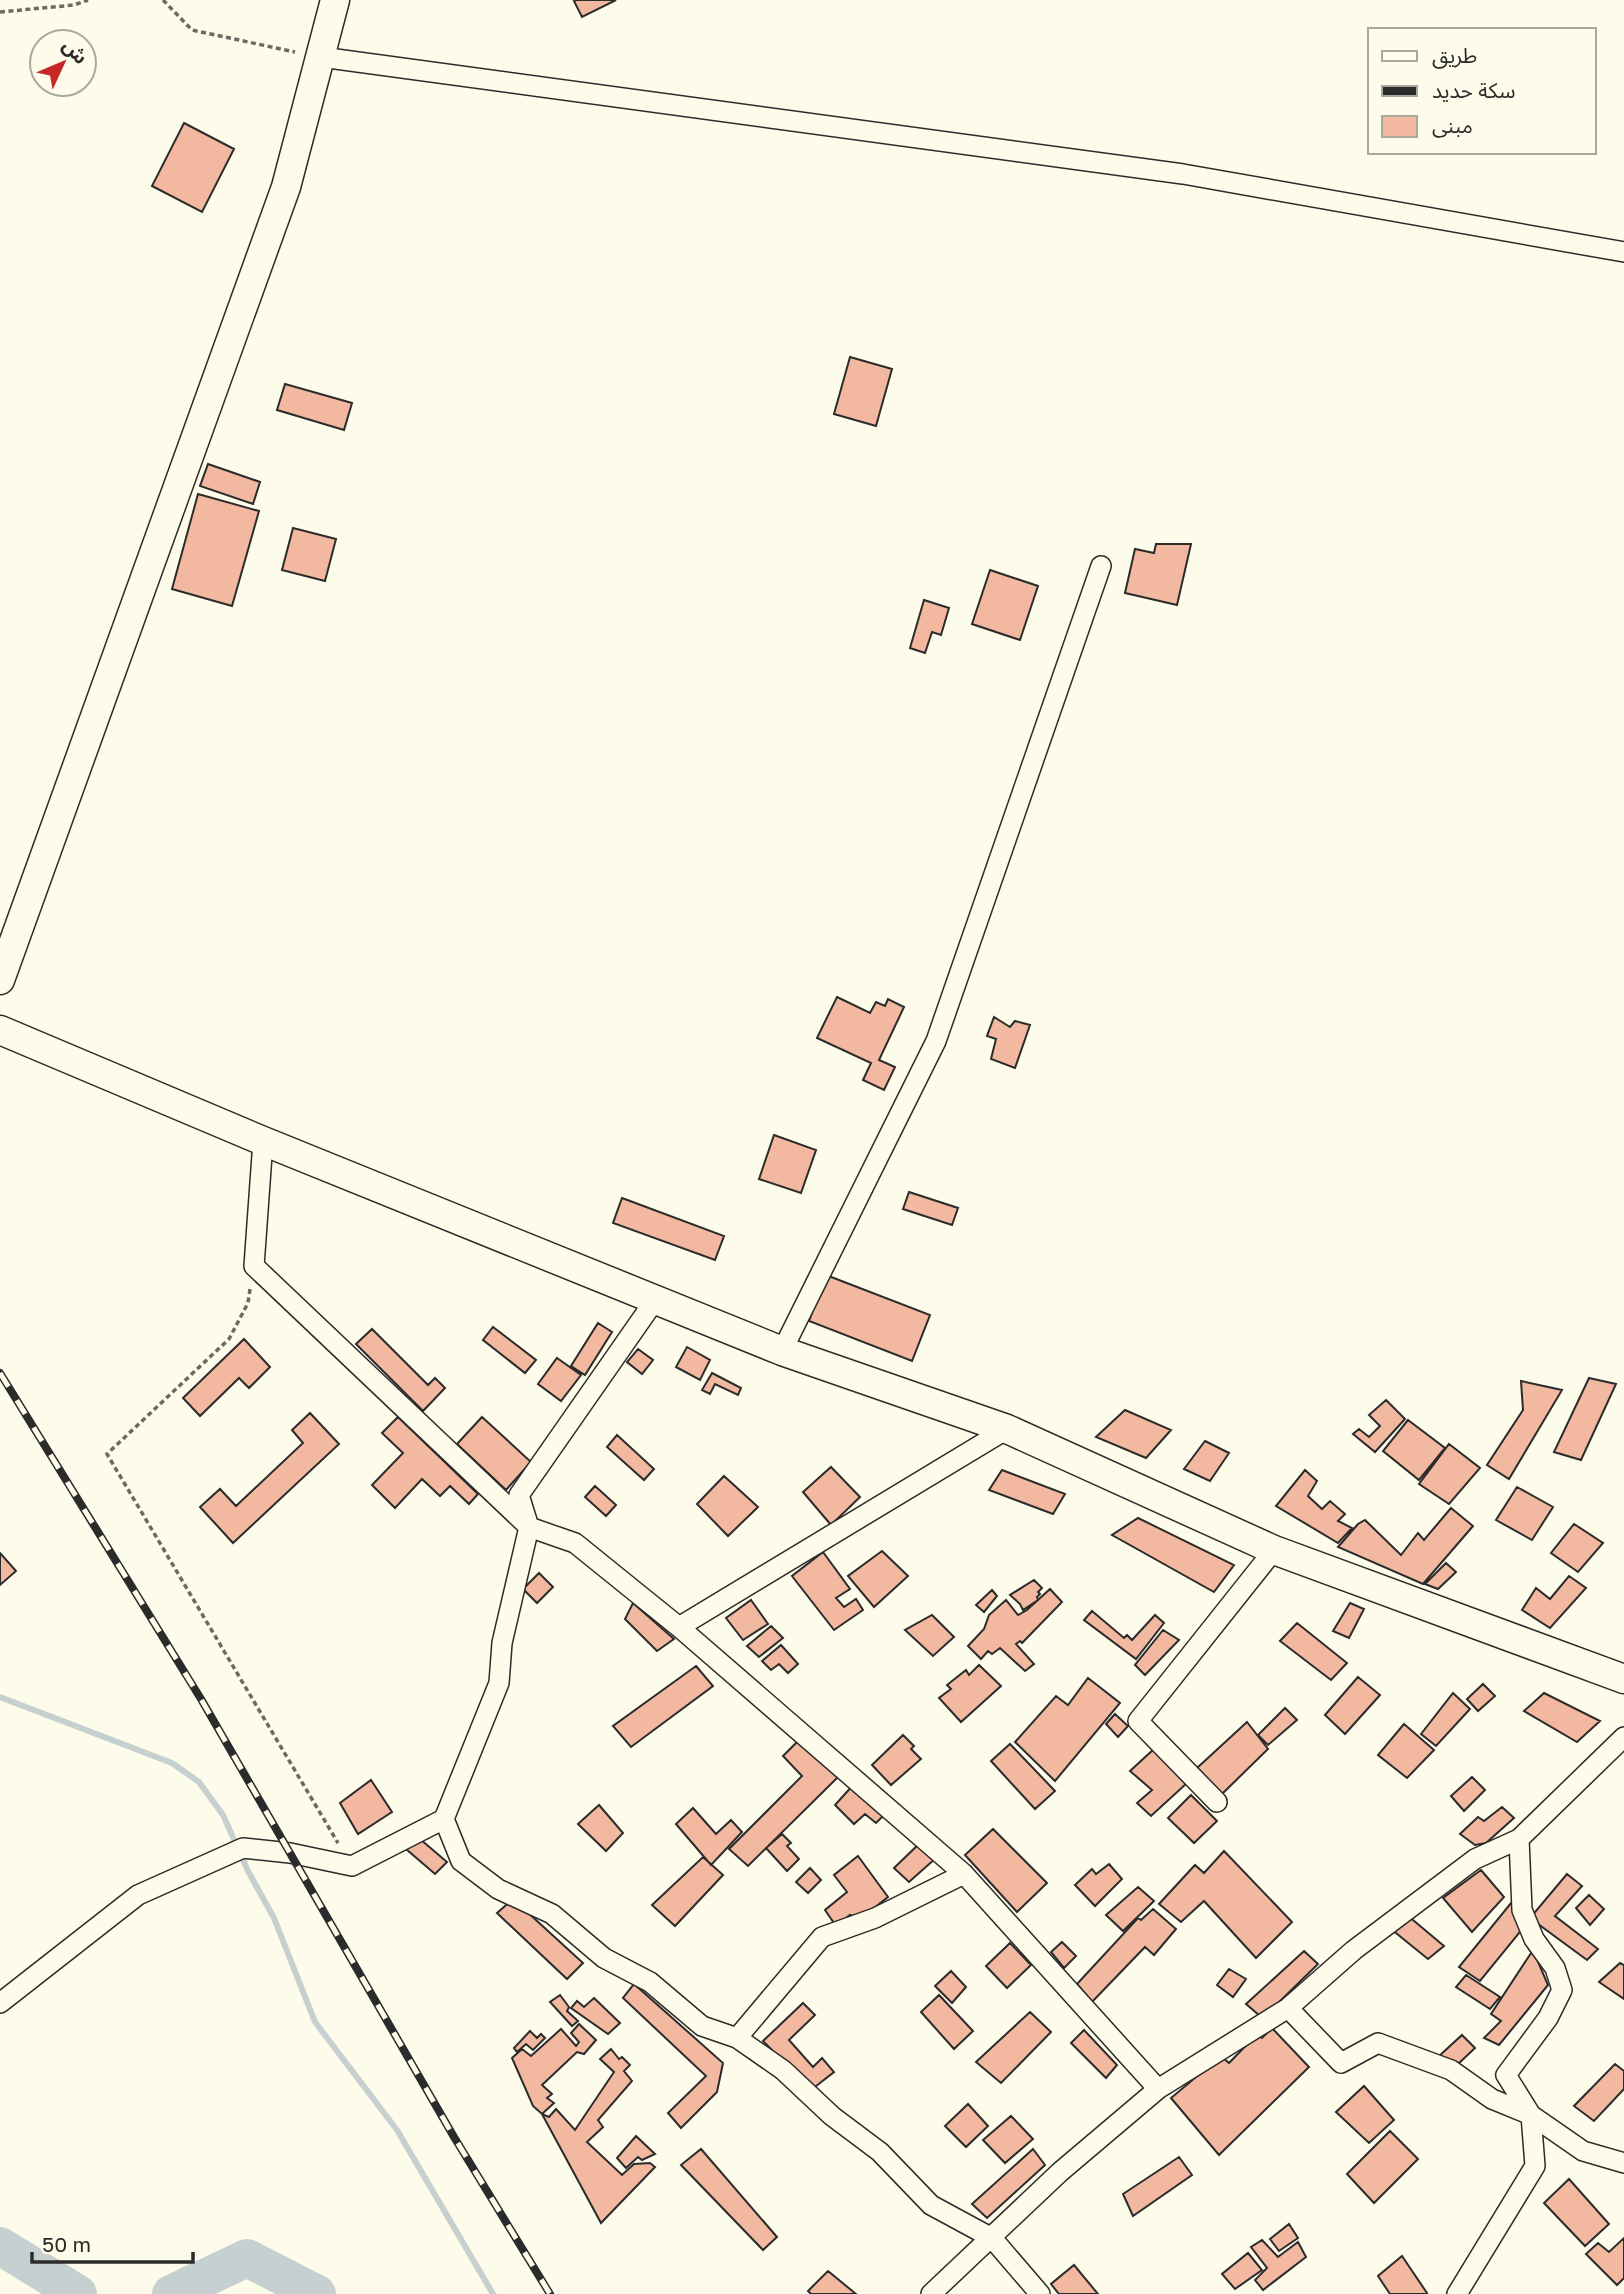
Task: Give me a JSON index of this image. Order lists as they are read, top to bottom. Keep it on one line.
{"legend":["طريق","سكة حديد","مبنى"],"scale_bar":"50 m","north":"top right"}
